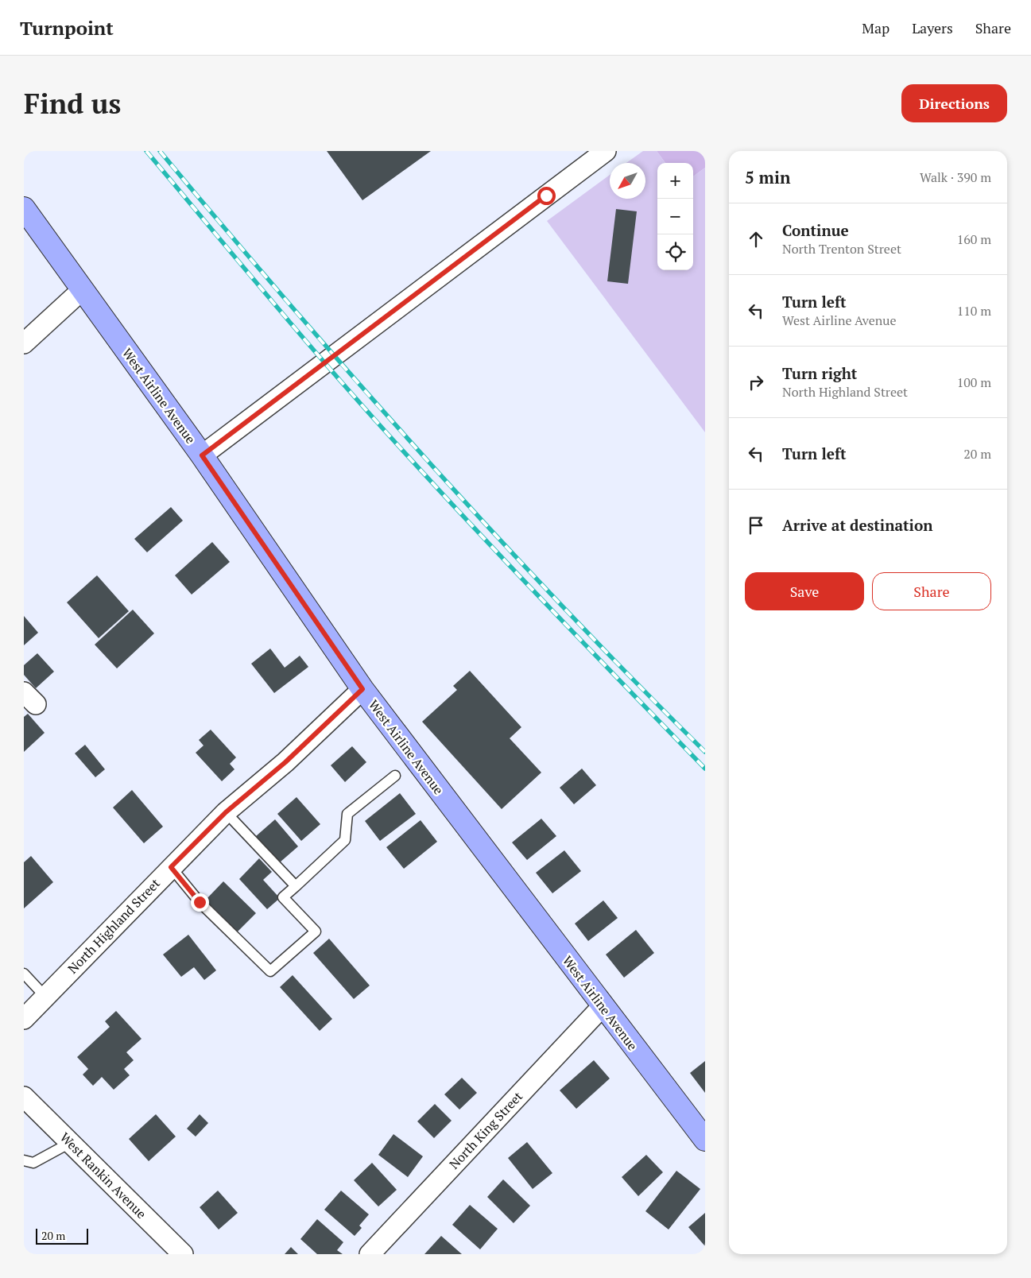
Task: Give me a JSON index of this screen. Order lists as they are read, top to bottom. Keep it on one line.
{"streets":{"main road":["West Airline Avenue"],"street":["North Highland Street","North King Street","West Rankin Avenue"]},"crossings":[["West Airline Avenue","North Highland Street"],["West Airline Avenue","North King Street"]],"scale_bar":"20 m","north":"bottom left","page":{"header":"Turnpoint","nav":["Map","Layers","Share"],"buttons":["Directions",["Save","Share"]],"title":"Find us","heading":["5 min","Walk · 390 m"],"map_buttons":["+","−"],"list":[["Continue","North Trenton Street","160 m"],["Turn left","West Airline Avenue","110 m"],["Turn right","North Highland Street","100 m"],["Turn left","20 m"],"Arrive at destination"],"scale":"20 m"}}
